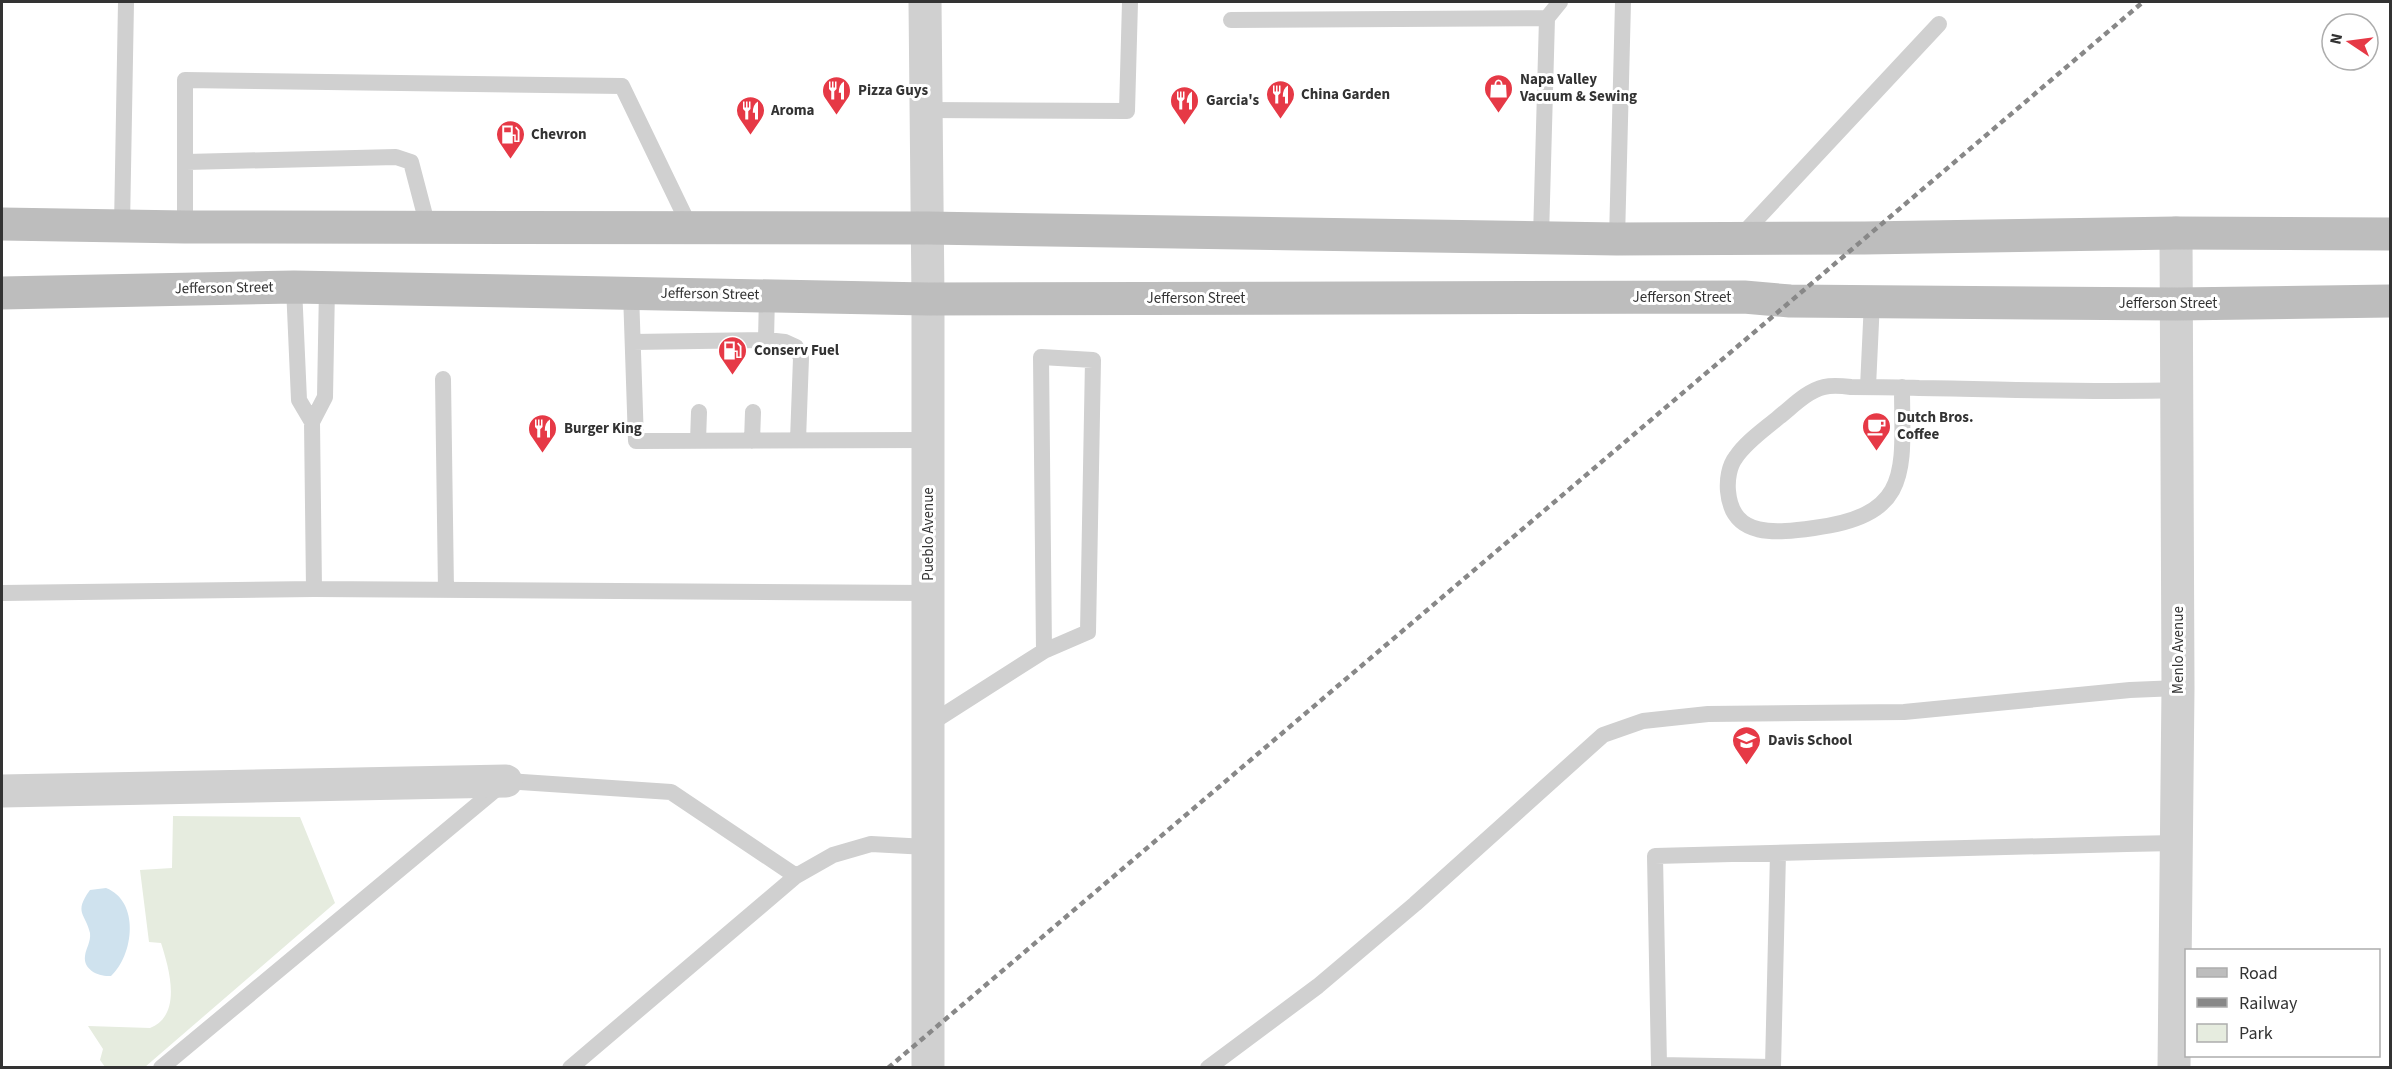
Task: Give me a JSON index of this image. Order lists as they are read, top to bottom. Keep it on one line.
{"streets":{"main road":["Jefferson Street"],"street":["Pueblo Avenue","Menlo Avenue"]},"crossings":[["Jefferson Street","Pueblo Avenue"],["Jefferson Street","Menlo Avenue"]],"places":{"shop":["Napa Valley Vacuum & Sewing"],"restaurant":["Pizza Guys","China Garden","Garcia's","Aroma","Burger King"],"fuel station":["Chevron","Conserv Fuel"],"cafe":["Dutch Bros. Coffee"],"school or university":["Davis School"]},"legend":["Road","Railway","Park"],"north":"left"}
